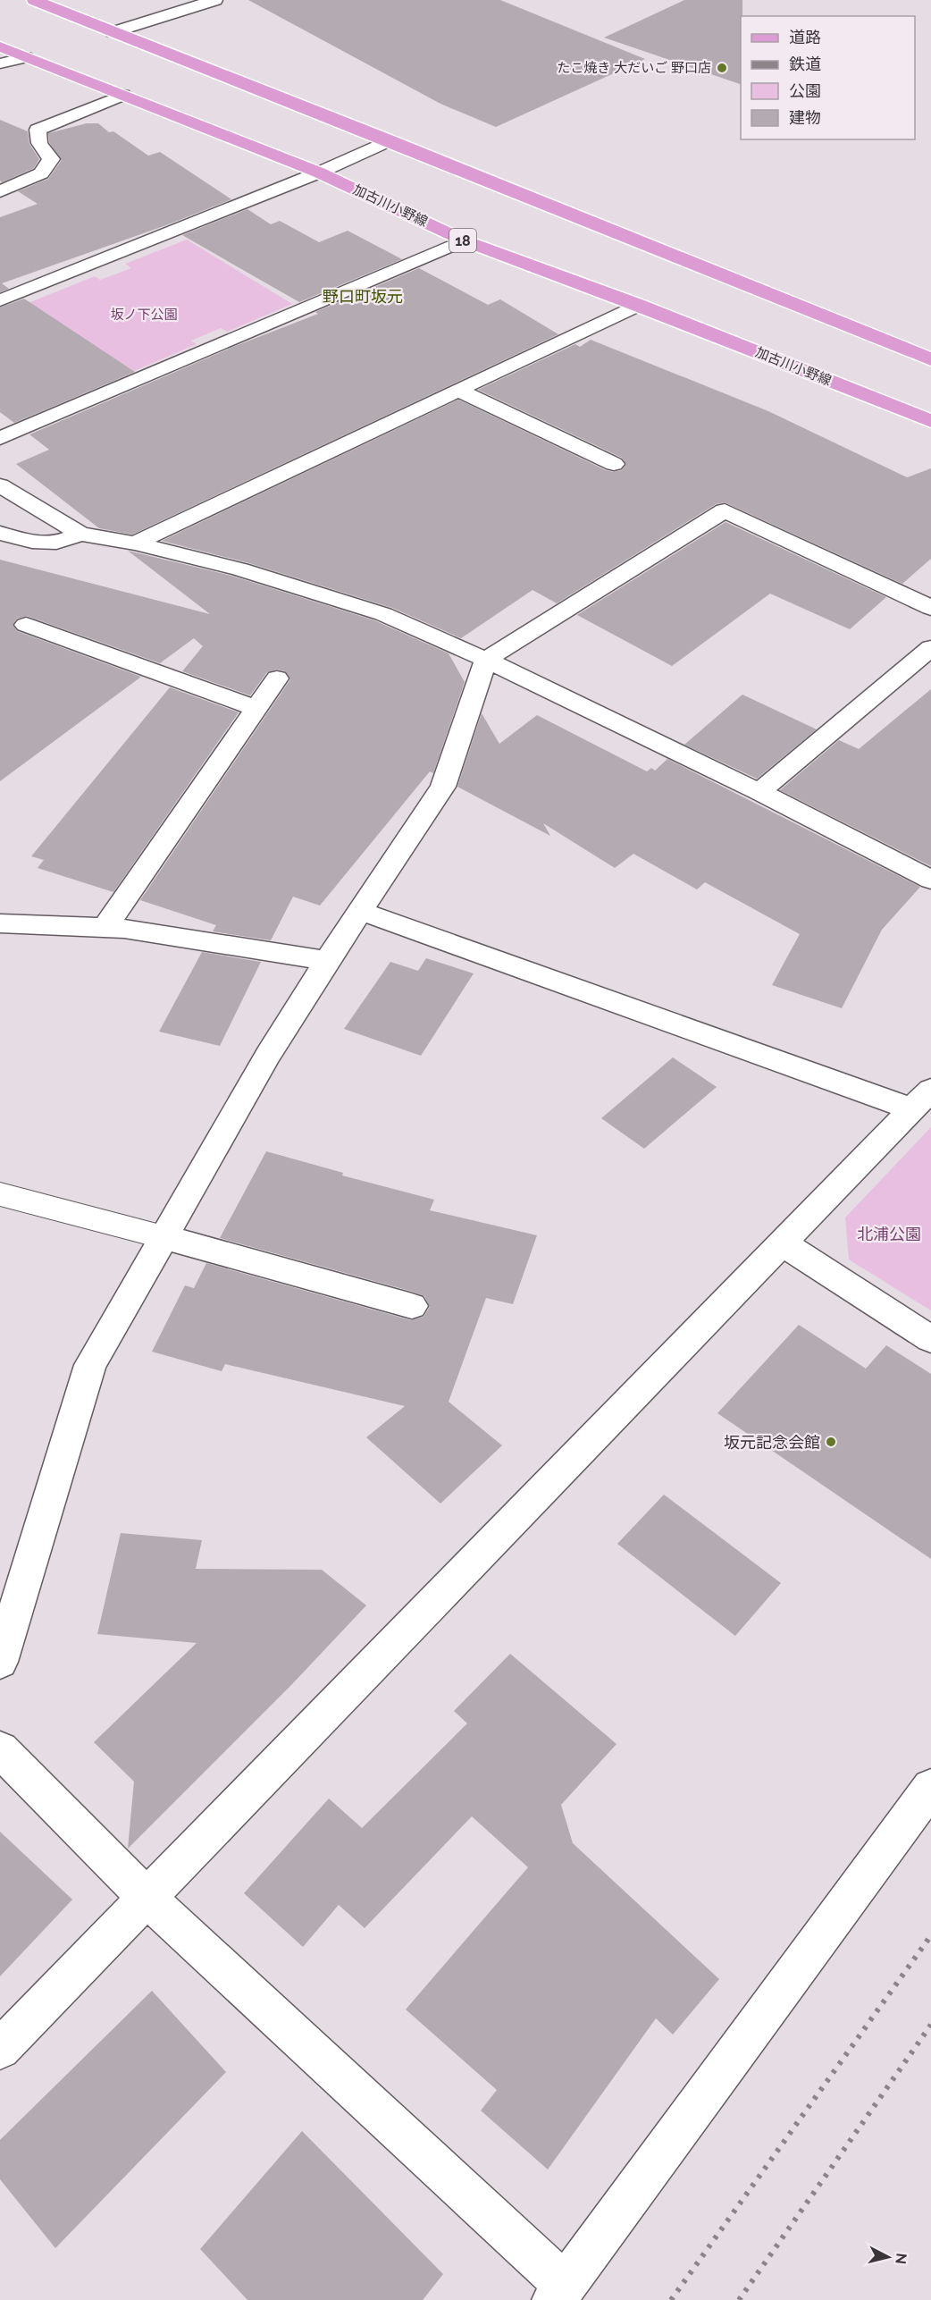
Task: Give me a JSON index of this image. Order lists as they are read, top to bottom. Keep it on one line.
{"streets":{"main road":["加古川小野線","18"]},"districts":["野口町坂元"],"parks":["坂ノ下公園","北浦公園"],"places":["たこ焼き 大だいご 野口店","坂元記念会館"],"legend":["道路","鉄道","公園","建物"],"north":"right"}
